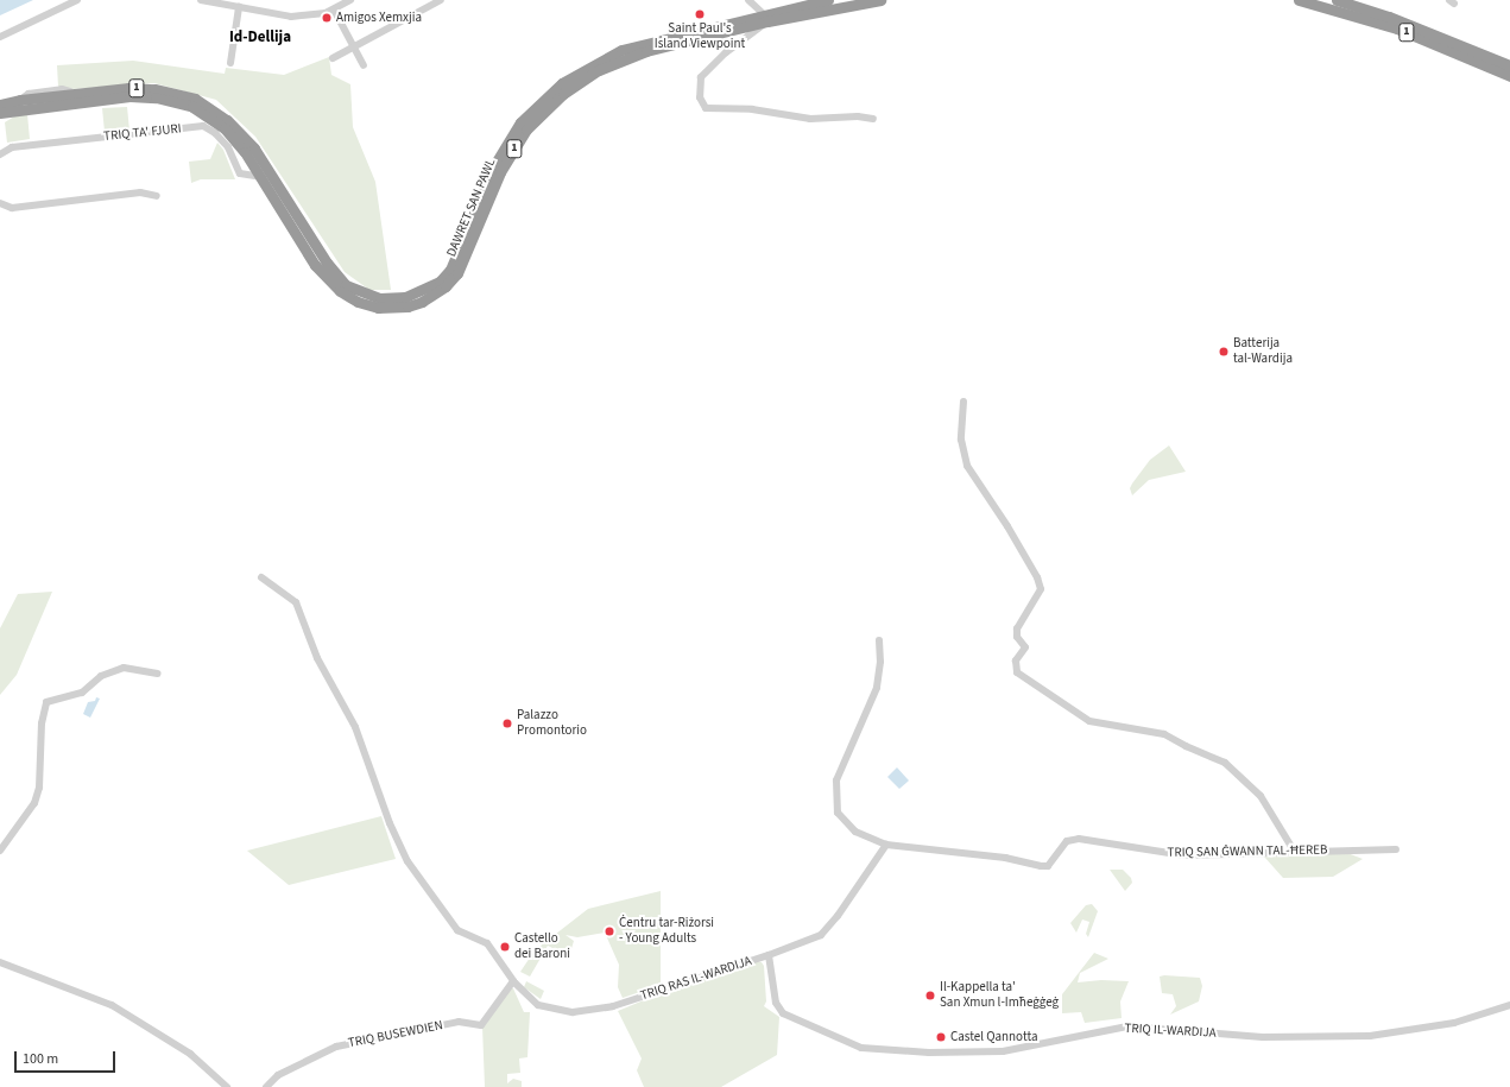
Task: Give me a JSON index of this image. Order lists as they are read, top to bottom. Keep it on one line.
{"streets":{"highway":["1","DAWRET SAN PAWL"],"street":["TRIQ TA' FJURI","TRIQ SAN ĠWANN TAL-ĦEREB","TRIQ RAS IL-WARDIJA","TRIQ IL-WARDIJA","TRIQ BUSEWDIEN"]},"crossings":[["TRIQ SAN ĠWANN TAL-ĦEREB","TRIQ RAS IL-WARDIJA"],["TRIQ RAS IL-WARDIJA","TRIQ IL-WARDIJA"],["TRIQ RAS IL-WARDIJA","TRIQ BUSEWDIEN"]],"districts":["Id-Dellija"],"places":["Saint Paul's Island Viewpoint","Amigos Xemxjia","Batterija tal-Wardija","Palazzo Promontorio","Ċentru tar-Riżorsi - Young Adults","Castello dei Baroni","Il-Kappella ta' San Xmun l-Imħeġġeġ","Castel Qannotta"],"scale_bar":"100 m"}
